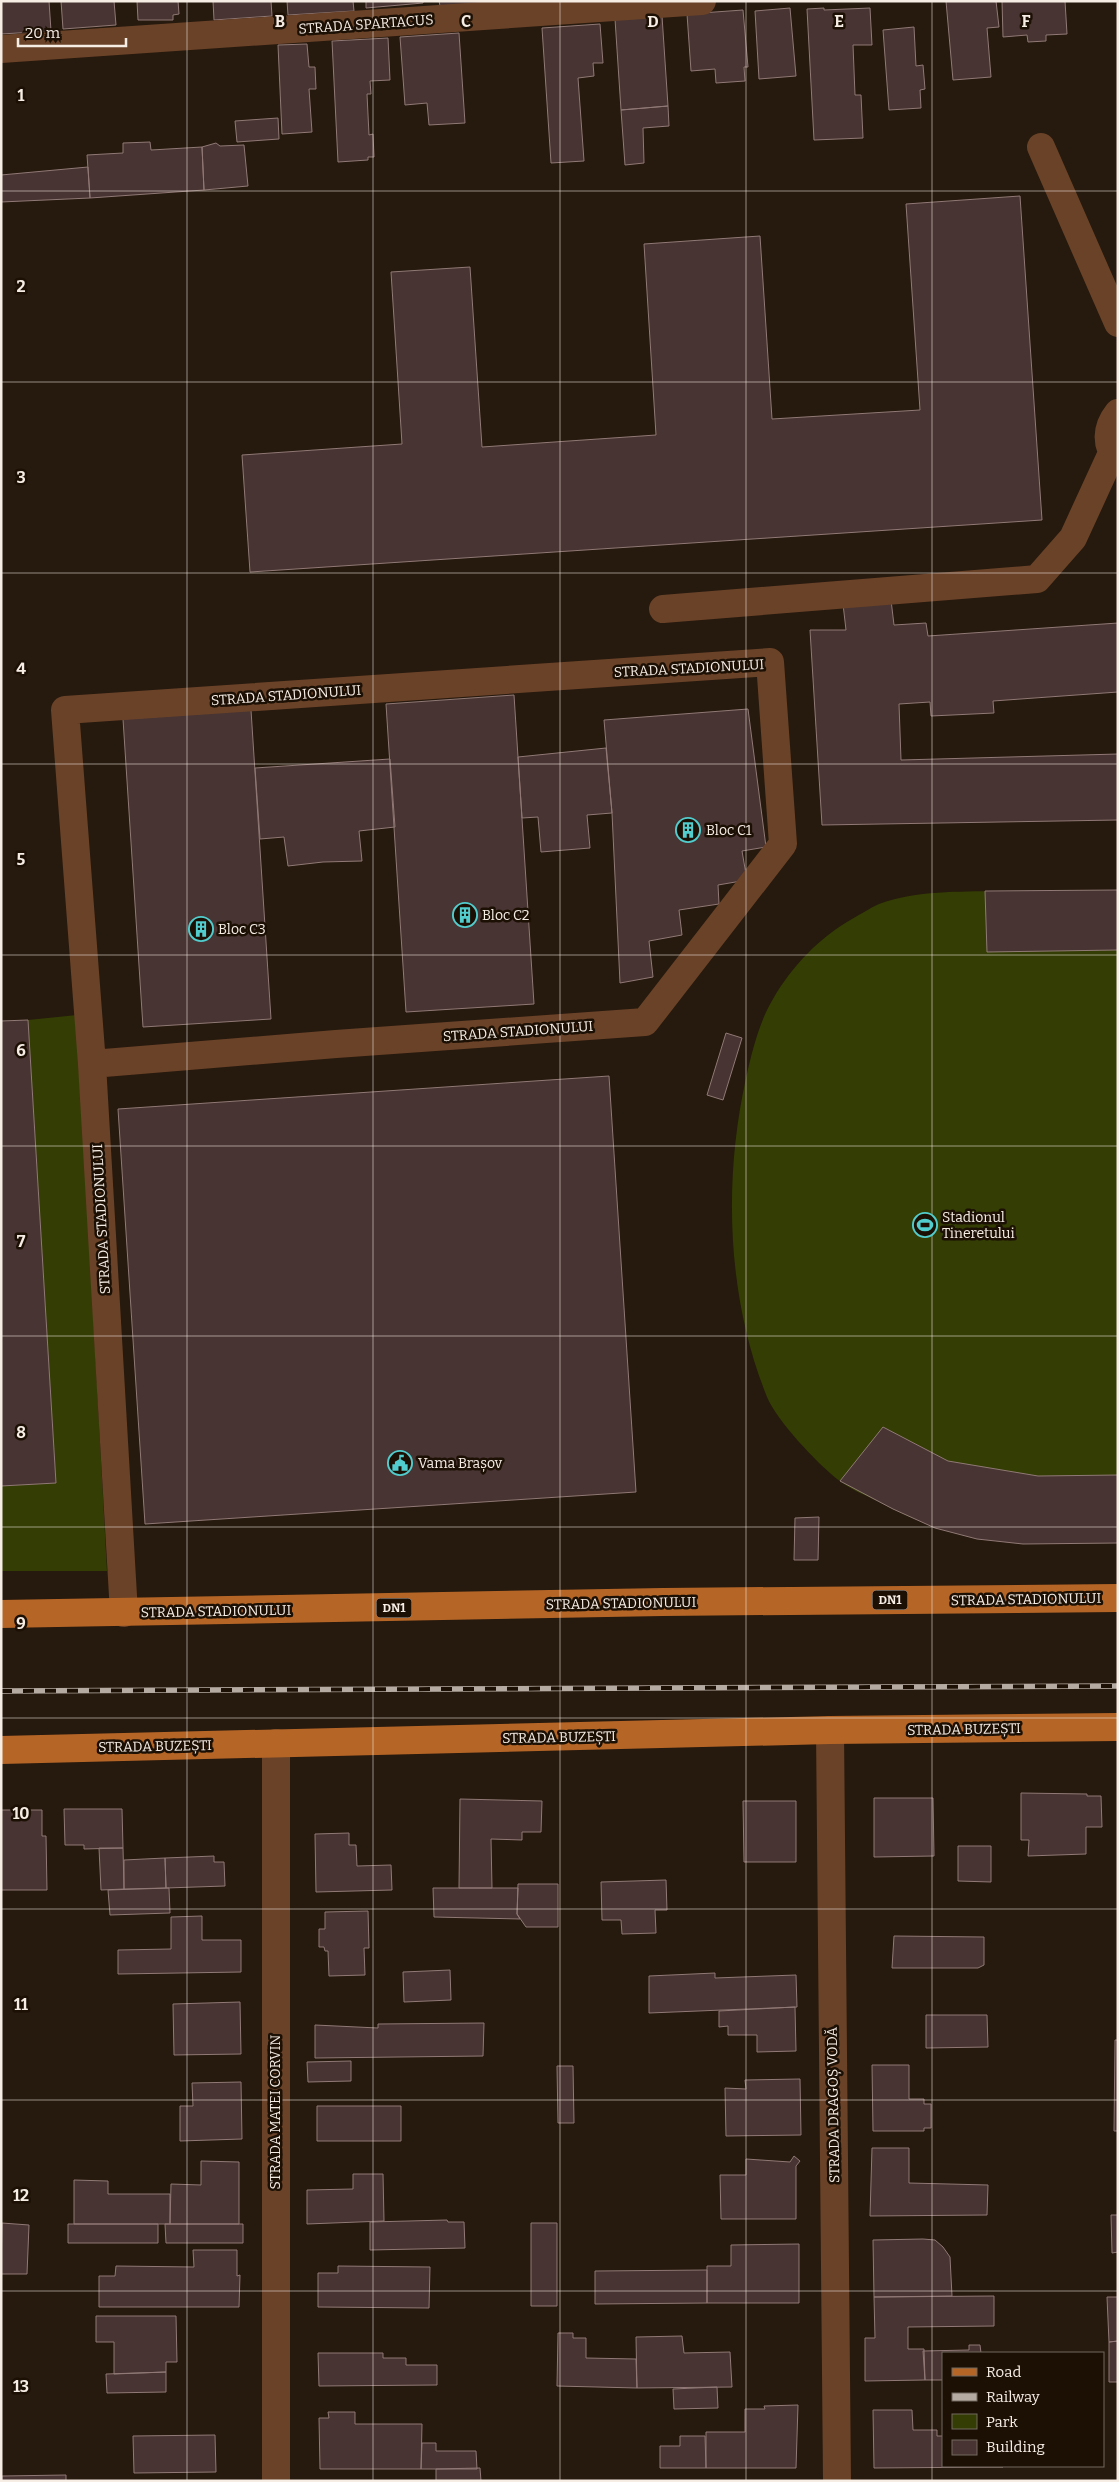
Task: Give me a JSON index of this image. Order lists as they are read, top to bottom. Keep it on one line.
{"streets":{"main road":["STRADA STADIONULUI","DN1","STRADA BUZEȘTI"],"street":["STRADA SPARTACUS","STRADA DRAGOȘ VODĂ","STRADA MATEI CORVIN"]},"crossings":[["STRADA BUZEȘTI","STRADA DRAGOȘ VODĂ"],["STRADA BUZEȘTI","STRADA MATEI CORVIN"]],"places":{"building":["Bloc C1","Bloc C2","Bloc C3"],"sports":["Stadionul Tineretului"],"public building":["Vama Brașov"]},"legend":["Road","Railway","Park","Building"],"scale_bar":"20 m","grid":{"columns":["B","C","D","E","F"],"rows":["1","2","3","4","5","6","7","8","9","10","11","12","13"]}}
